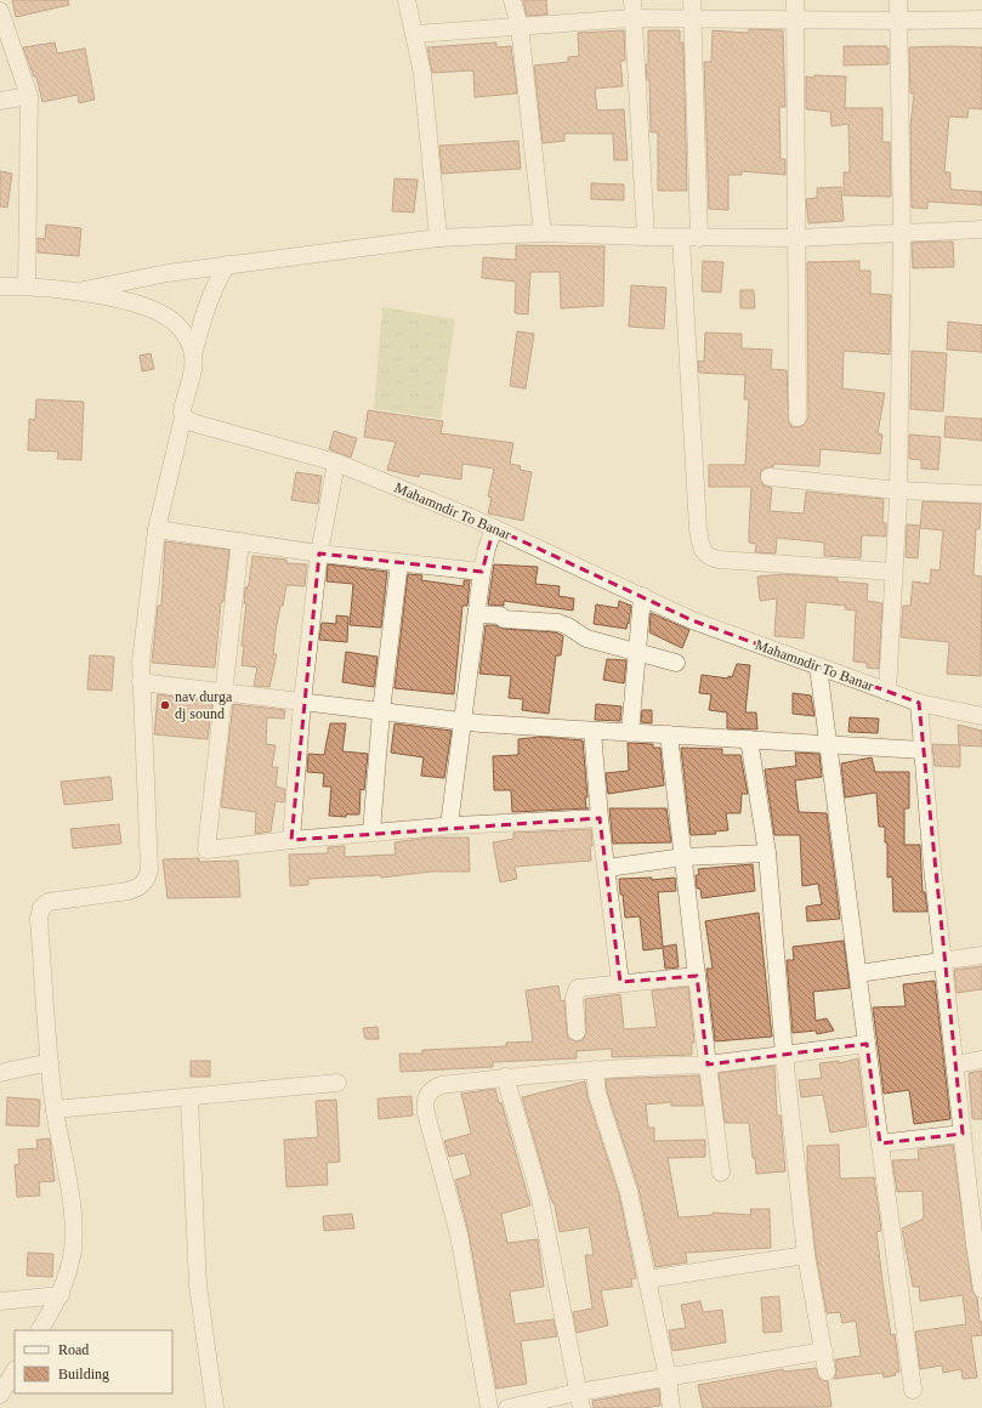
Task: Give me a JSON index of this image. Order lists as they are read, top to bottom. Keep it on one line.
{"streets":{"street":["Mahamndir To Banar"]},"places":["nav durga dj sound"],"legend":["Road","Building"]}
